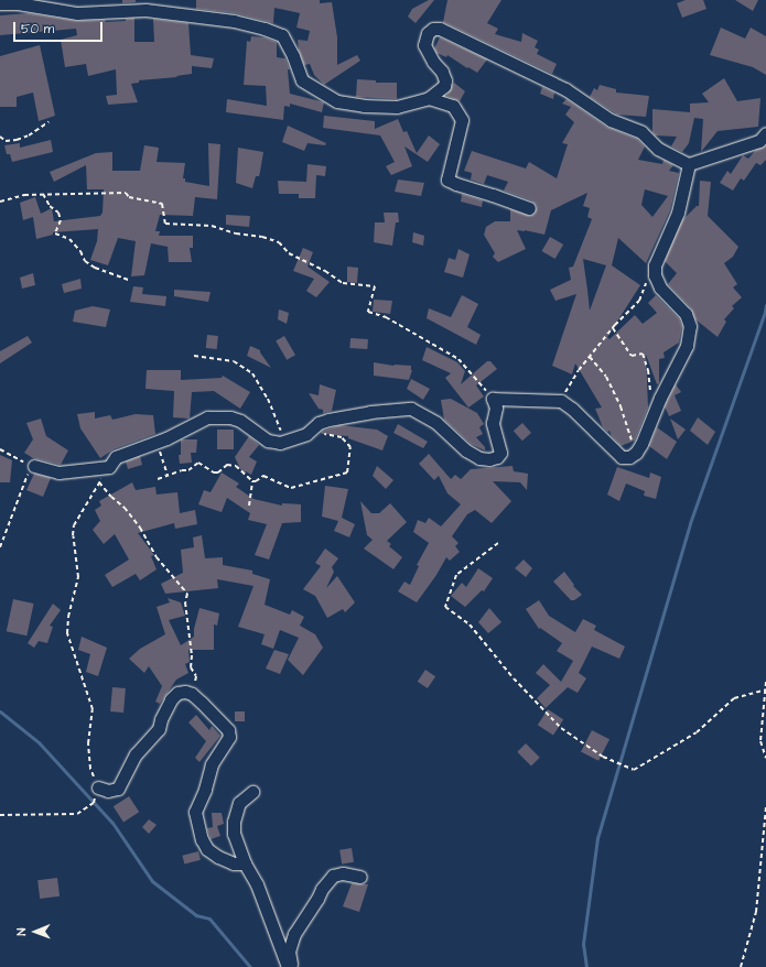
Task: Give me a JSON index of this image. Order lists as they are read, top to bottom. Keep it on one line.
{"scale_bar":"50 m","north":"left"}
